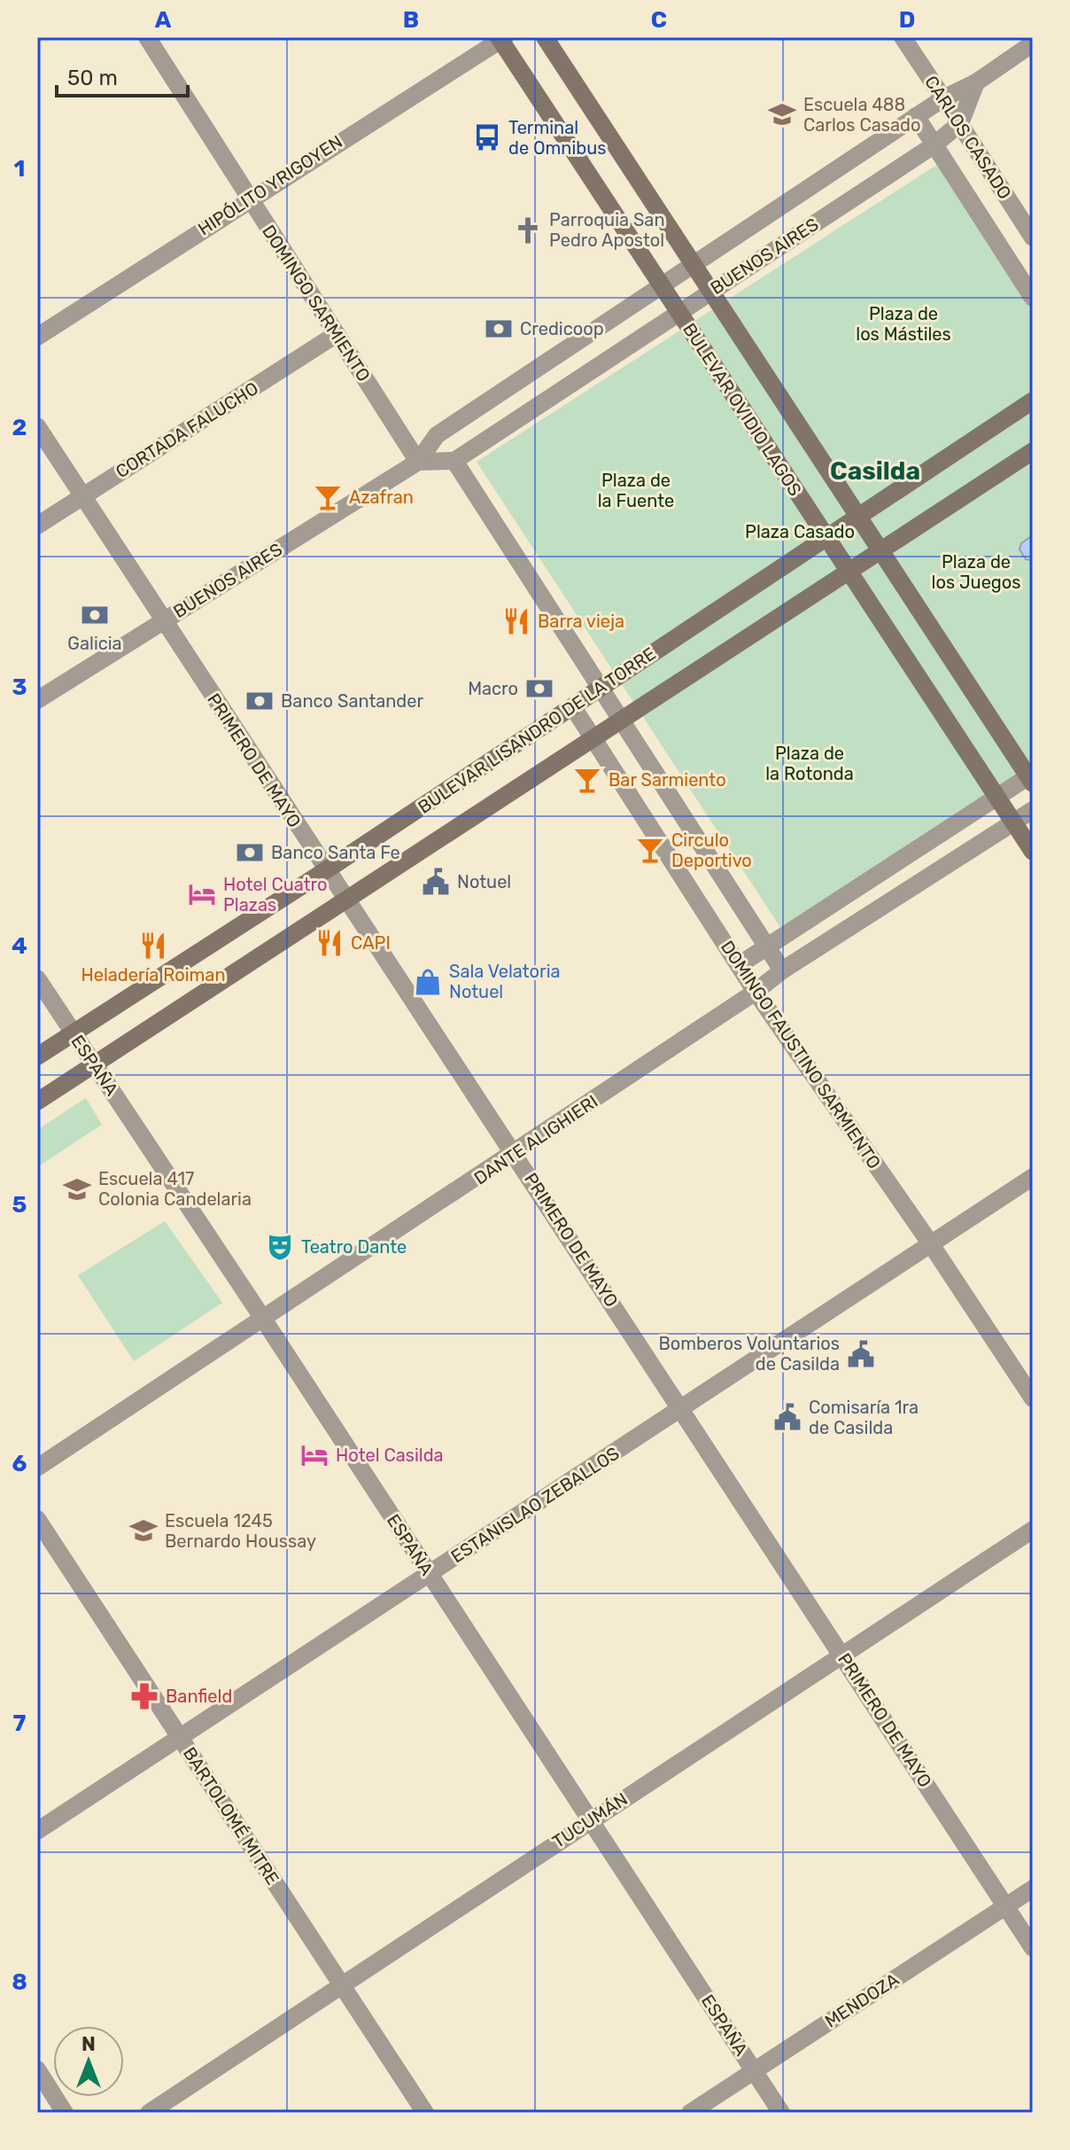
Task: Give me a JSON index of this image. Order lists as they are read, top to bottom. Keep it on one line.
{"streets":{"main road":["BULEVAR OVIDIO LAGOS","BULEVAR LISANDRO DE LA TORRE"],"street":["CARLOS CASADO","HIPÓLITO YRIGOYEN","BUENOS AIRES","DOMINGO SARMIENTO","CORTADA FALUCHO","PRIMERO DE MAYO","DOMINGO FAUSTINO SARMIENTO","ESPAÑA","DANTE ALIGHIERI","ESTANISLAO ZEBALLOS","BARTOLOMÉ MITRE","TUCUMÁN","MENDOZA"]},"crossings":[["CARLOS CASADO","BUENOS AIRES"],["HIPÓLITO YRIGOYEN","DOMINGO SARMIENTO"],["HIPÓLITO YRIGOYEN","BULEVAR OVIDIO LAGOS"],["BUENOS AIRES","DOMINGO SARMIENTO"],["BUENOS AIRES","BULEVAR OVIDIO LAGOS"],["BUENOS AIRES","PRIMERO DE MAYO"],["BUENOS AIRES","DOMINGO FAUSTINO SARMIENTO"],["DOMINGO SARMIENTO","CORTADA FALUCHO"],["BULEVAR OVIDIO LAGOS","BULEVAR LISANDRO DE LA TORRE"],["BULEVAR OVIDIO LAGOS","DANTE ALIGHIERI"],["CORTADA FALUCHO","PRIMERO DE MAYO"],["BULEVAR LISANDRO DE LA TORRE","PRIMERO DE MAYO"],["BULEVAR LISANDRO DE LA TORRE","DOMINGO FAUSTINO SARMIENTO"],["BULEVAR LISANDRO DE LA TORRE","ESPAÑA"],["PRIMERO DE MAYO","DANTE ALIGHIERI"],["PRIMERO DE MAYO","ESTANISLAO ZEBALLOS"],["PRIMERO DE MAYO","TUCUMÁN"],["PRIMERO DE MAYO","MENDOZA"],["DOMINGO FAUSTINO SARMIENTO","DANTE ALIGHIERI"],["DOMINGO FAUSTINO SARMIENTO","ESTANISLAO ZEBALLOS"],["ESPAÑA","DANTE ALIGHIERI"],["ESPAÑA","ESTANISLAO ZEBALLOS"],["ESPAÑA","TUCUMÁN"],["ESPAÑA","MENDOZA"],["ESTANISLAO ZEBALLOS","BARTOLOMÉ MITRE"],["BARTOLOMÉ MITRE","TUCUMÁN"]],"districts":["Casilda"],"parks":["Plaza de los Mástiles","Plaza de la Fuente","Plaza Casado","Plaza de los Juegos","Plaza de la Rotonda"],"places":{"school or university":["Escuela 488 Carlos Casado","Escuela 417 Colonia Candelaria","Escuela 1245 Bernardo Houssay"],"bus stop":["Terminal de Omnibus"],"church":["Parroquia San Pedro Apostol"],"bank":["Credicoop","Galicia","Macro","Banco Santander","Banco Santa Fe"],"bar":["Azafran","Bar Sarmiento","Circulo Deportivo"],"restaurant":["Barra vieja","CAPI","Heladería Roiman"],"public building":["Notuel","Bomberos Voluntarios de Casilda","Comisaría 1ra de Casilda"],"hotel":["Hotel Cuatro Plazas","Hotel Casilda"],"shop":["Sala Velatoria Notuel"],"theatre":["Teatro Dante"],"pharmacy":["Banfield"]},"scale_bar":"50 m","north":"top","grid":{"columns":["A","B","C","D"],"rows":["1","2","3","4","5","6","7","8"]}}
